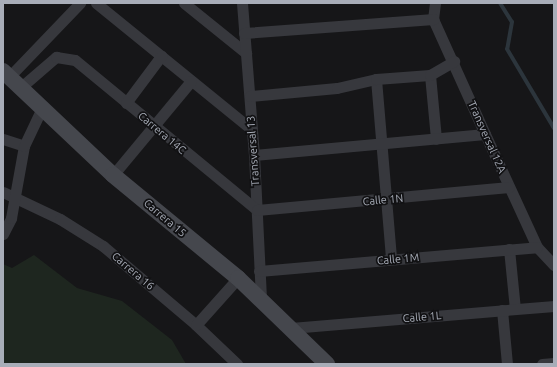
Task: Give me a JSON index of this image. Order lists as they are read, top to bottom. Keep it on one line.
{"streets":{"main road":["Carrera 15"],"street":["Carrera 14C","Transversal 12A","Transversal 13","Calle 1N","Calle 1M","Carrera 16","Calle 1L"]},"crossings":[["Carrera 14C","Transversal 13"],["Carrera 14C","Calle 1N"],["Carrera 14C","Carrera 15"],["Transversal 12A","Calle 1N"],["Transversal 12A","Calle 1M"],["Transversal 13","Calle 1N"],["Transversal 13","Carrera 15"],["Transversal 13","Calle 1M"],["Carrera 15","Calle 1L"]]}
